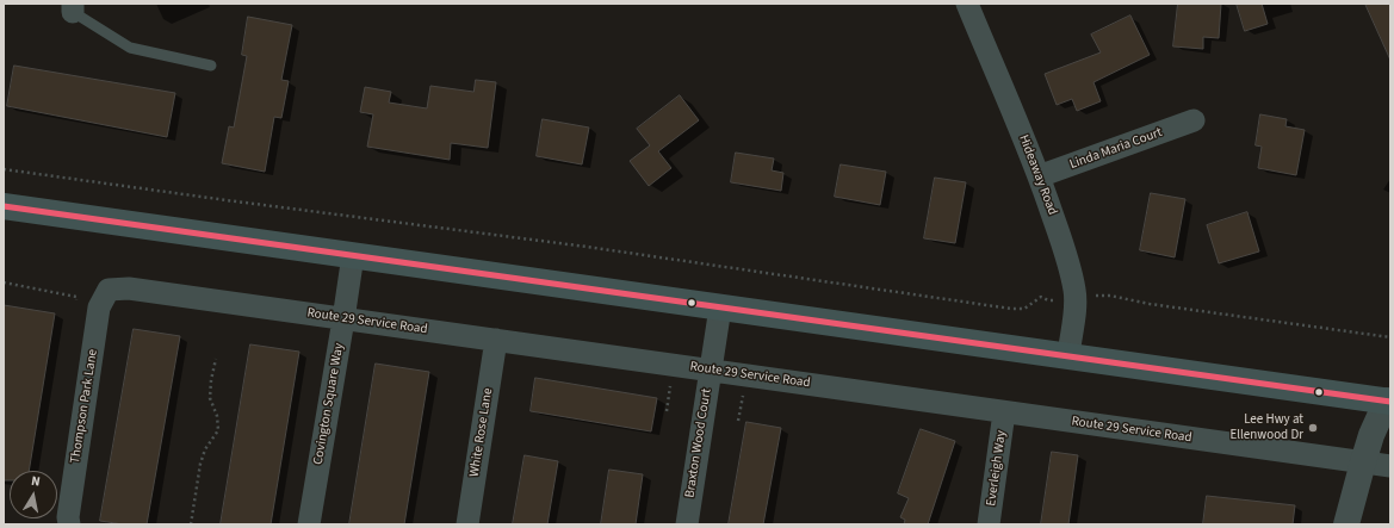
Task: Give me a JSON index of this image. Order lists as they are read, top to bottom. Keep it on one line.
{"streets":{"street":["Linda Maria Court","Hideaway Road","Route 29 Service Road","Covington Square Way","Thompson Park Lane","White Rose Lane","Braxton Wood Court","Everleigh Way"]},"crossings":[["Linda Maria Court","Hideaway Road"],["Route 29 Service Road","Covington Square Way"],["Route 29 Service Road","Thompson Park Lane"],["Route 29 Service Road","White Rose Lane"],["Route 29 Service Road","Braxton Wood Court"],["Route 29 Service Road","Everleigh Way"]],"places":["Lee Hwy at Ellenwood Dr"],"north":"top"}
